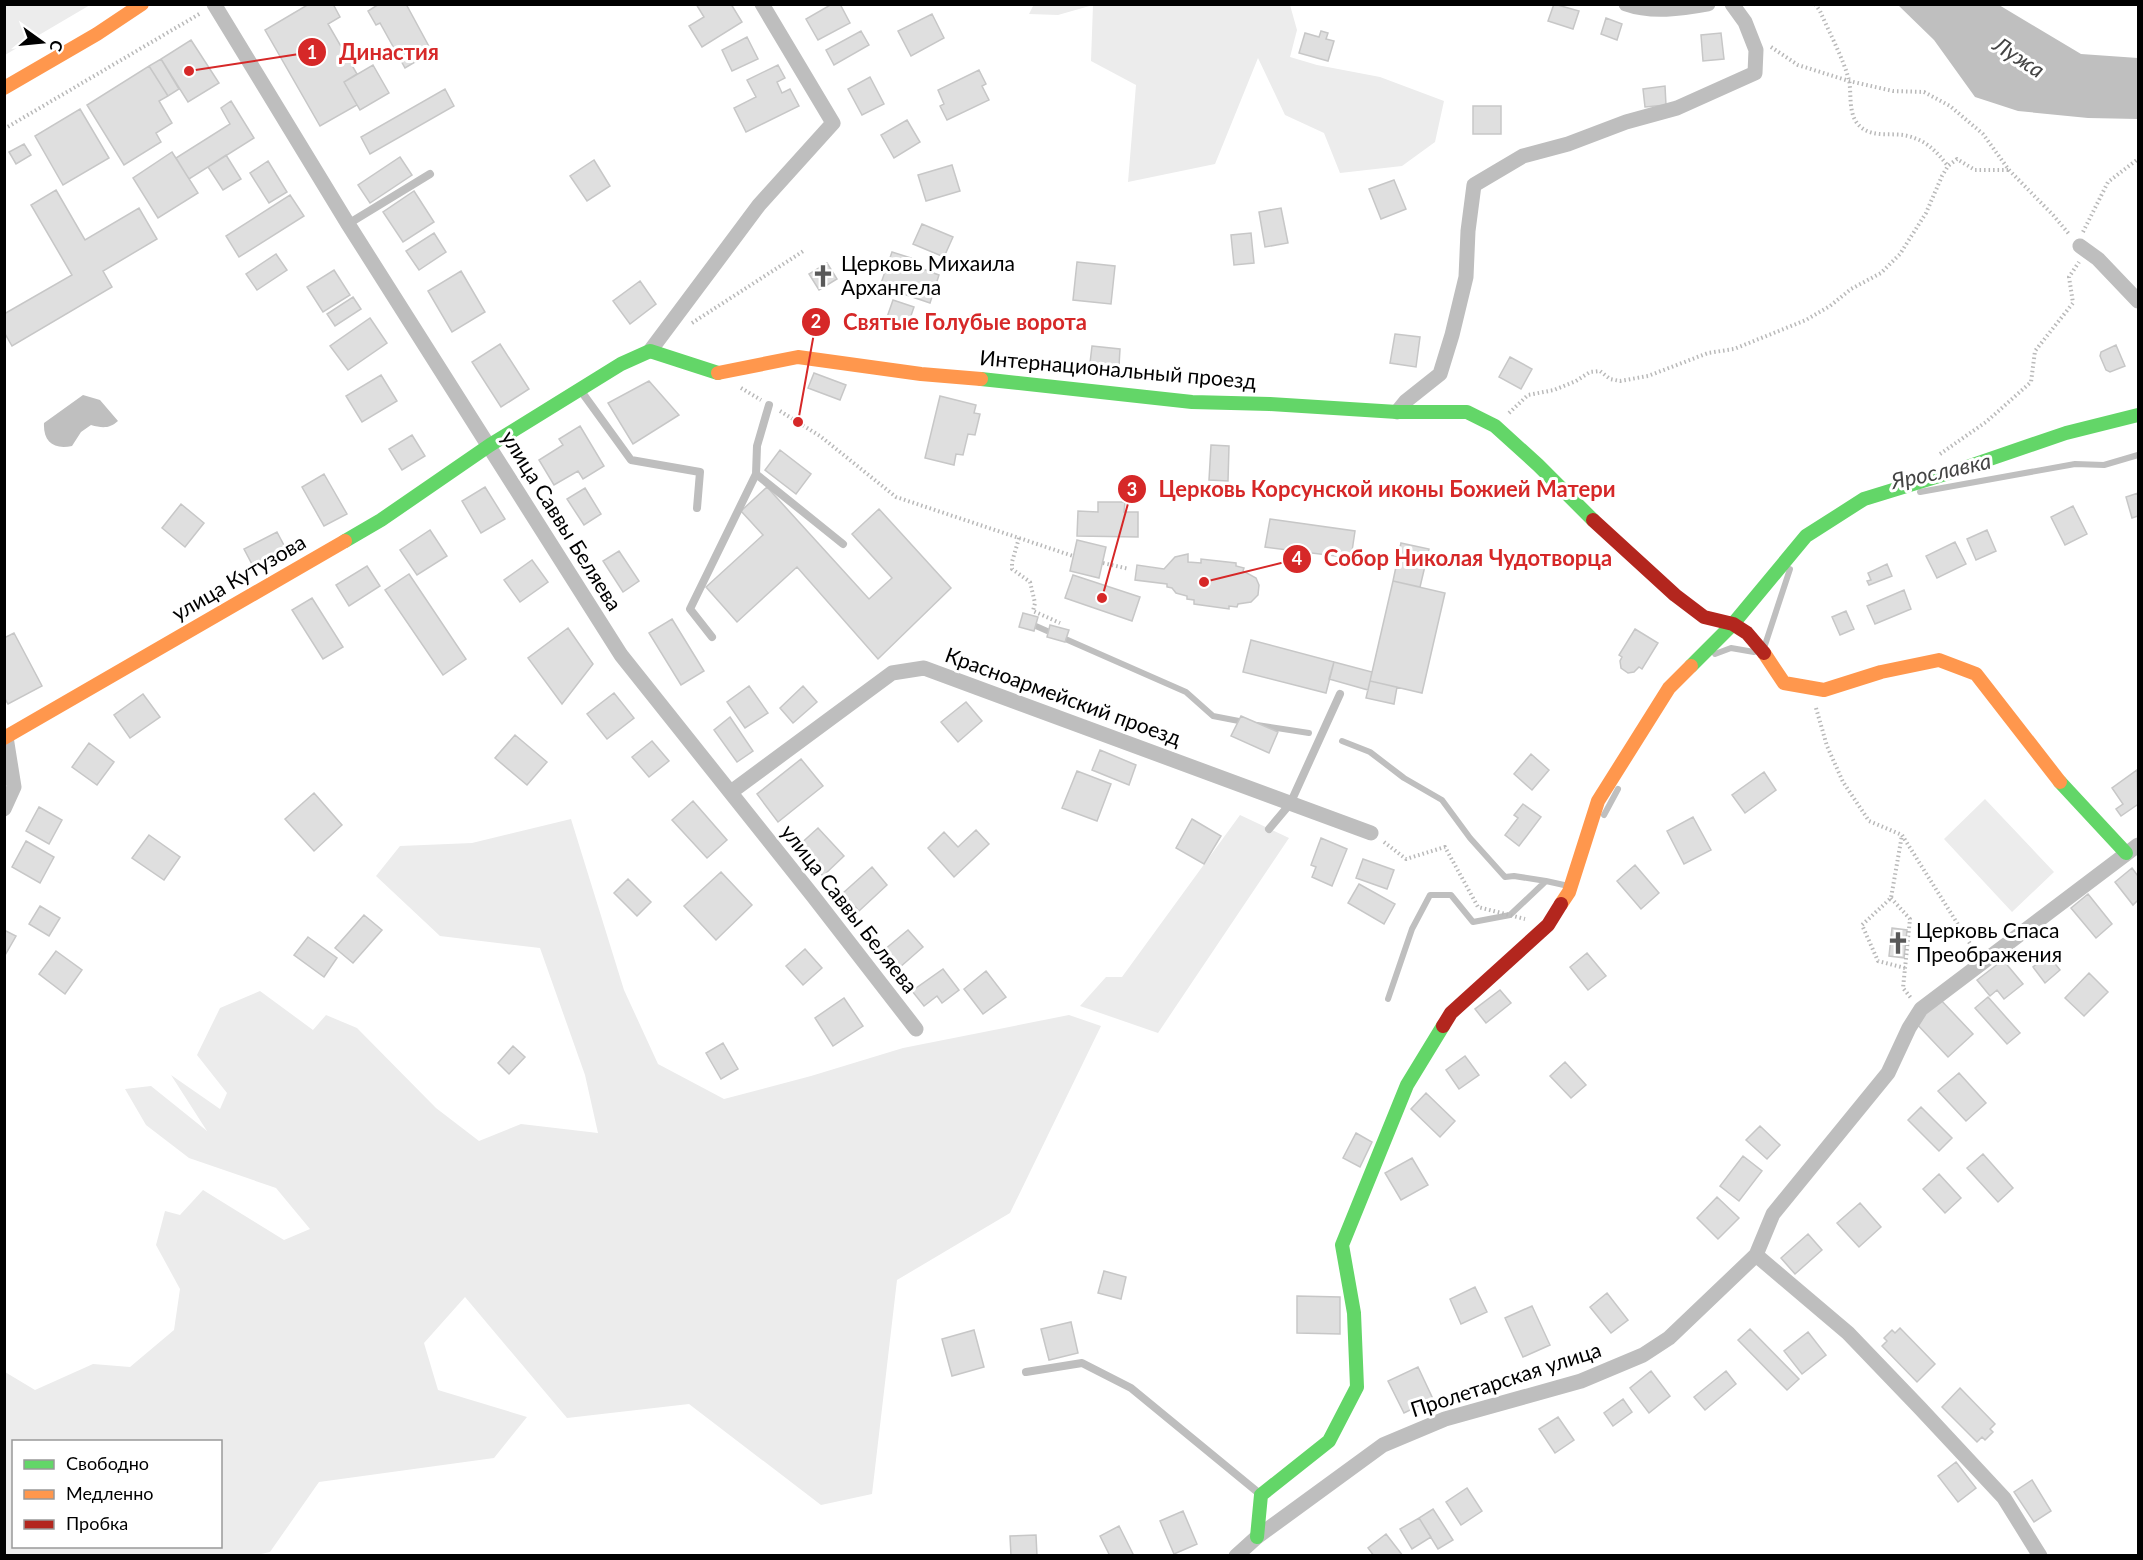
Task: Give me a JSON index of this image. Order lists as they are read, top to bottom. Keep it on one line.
{"streets":{"street":["Интернациональный проезд","улица Саввы Беляева","улица Кутузова","Красноармейский проезд","Пролетарская улица"]},"crossings":[["улица Саввы Беляева","улица Кутузова"],["улица Саввы Беляева","Красноармейский проезд"]],"water":["Лужа","Ярославка"],"places":{"other":["Династия","Святые Голубые ворота","Собор Николая Чудотворца","Церковь Корсунской иконы Божией Матери"],"church":["Церковь Михаила Архангела","Церковь Спаса Преображения"]},"legend":["Свободно","Медленно","Пробка"],"north":"right"}
